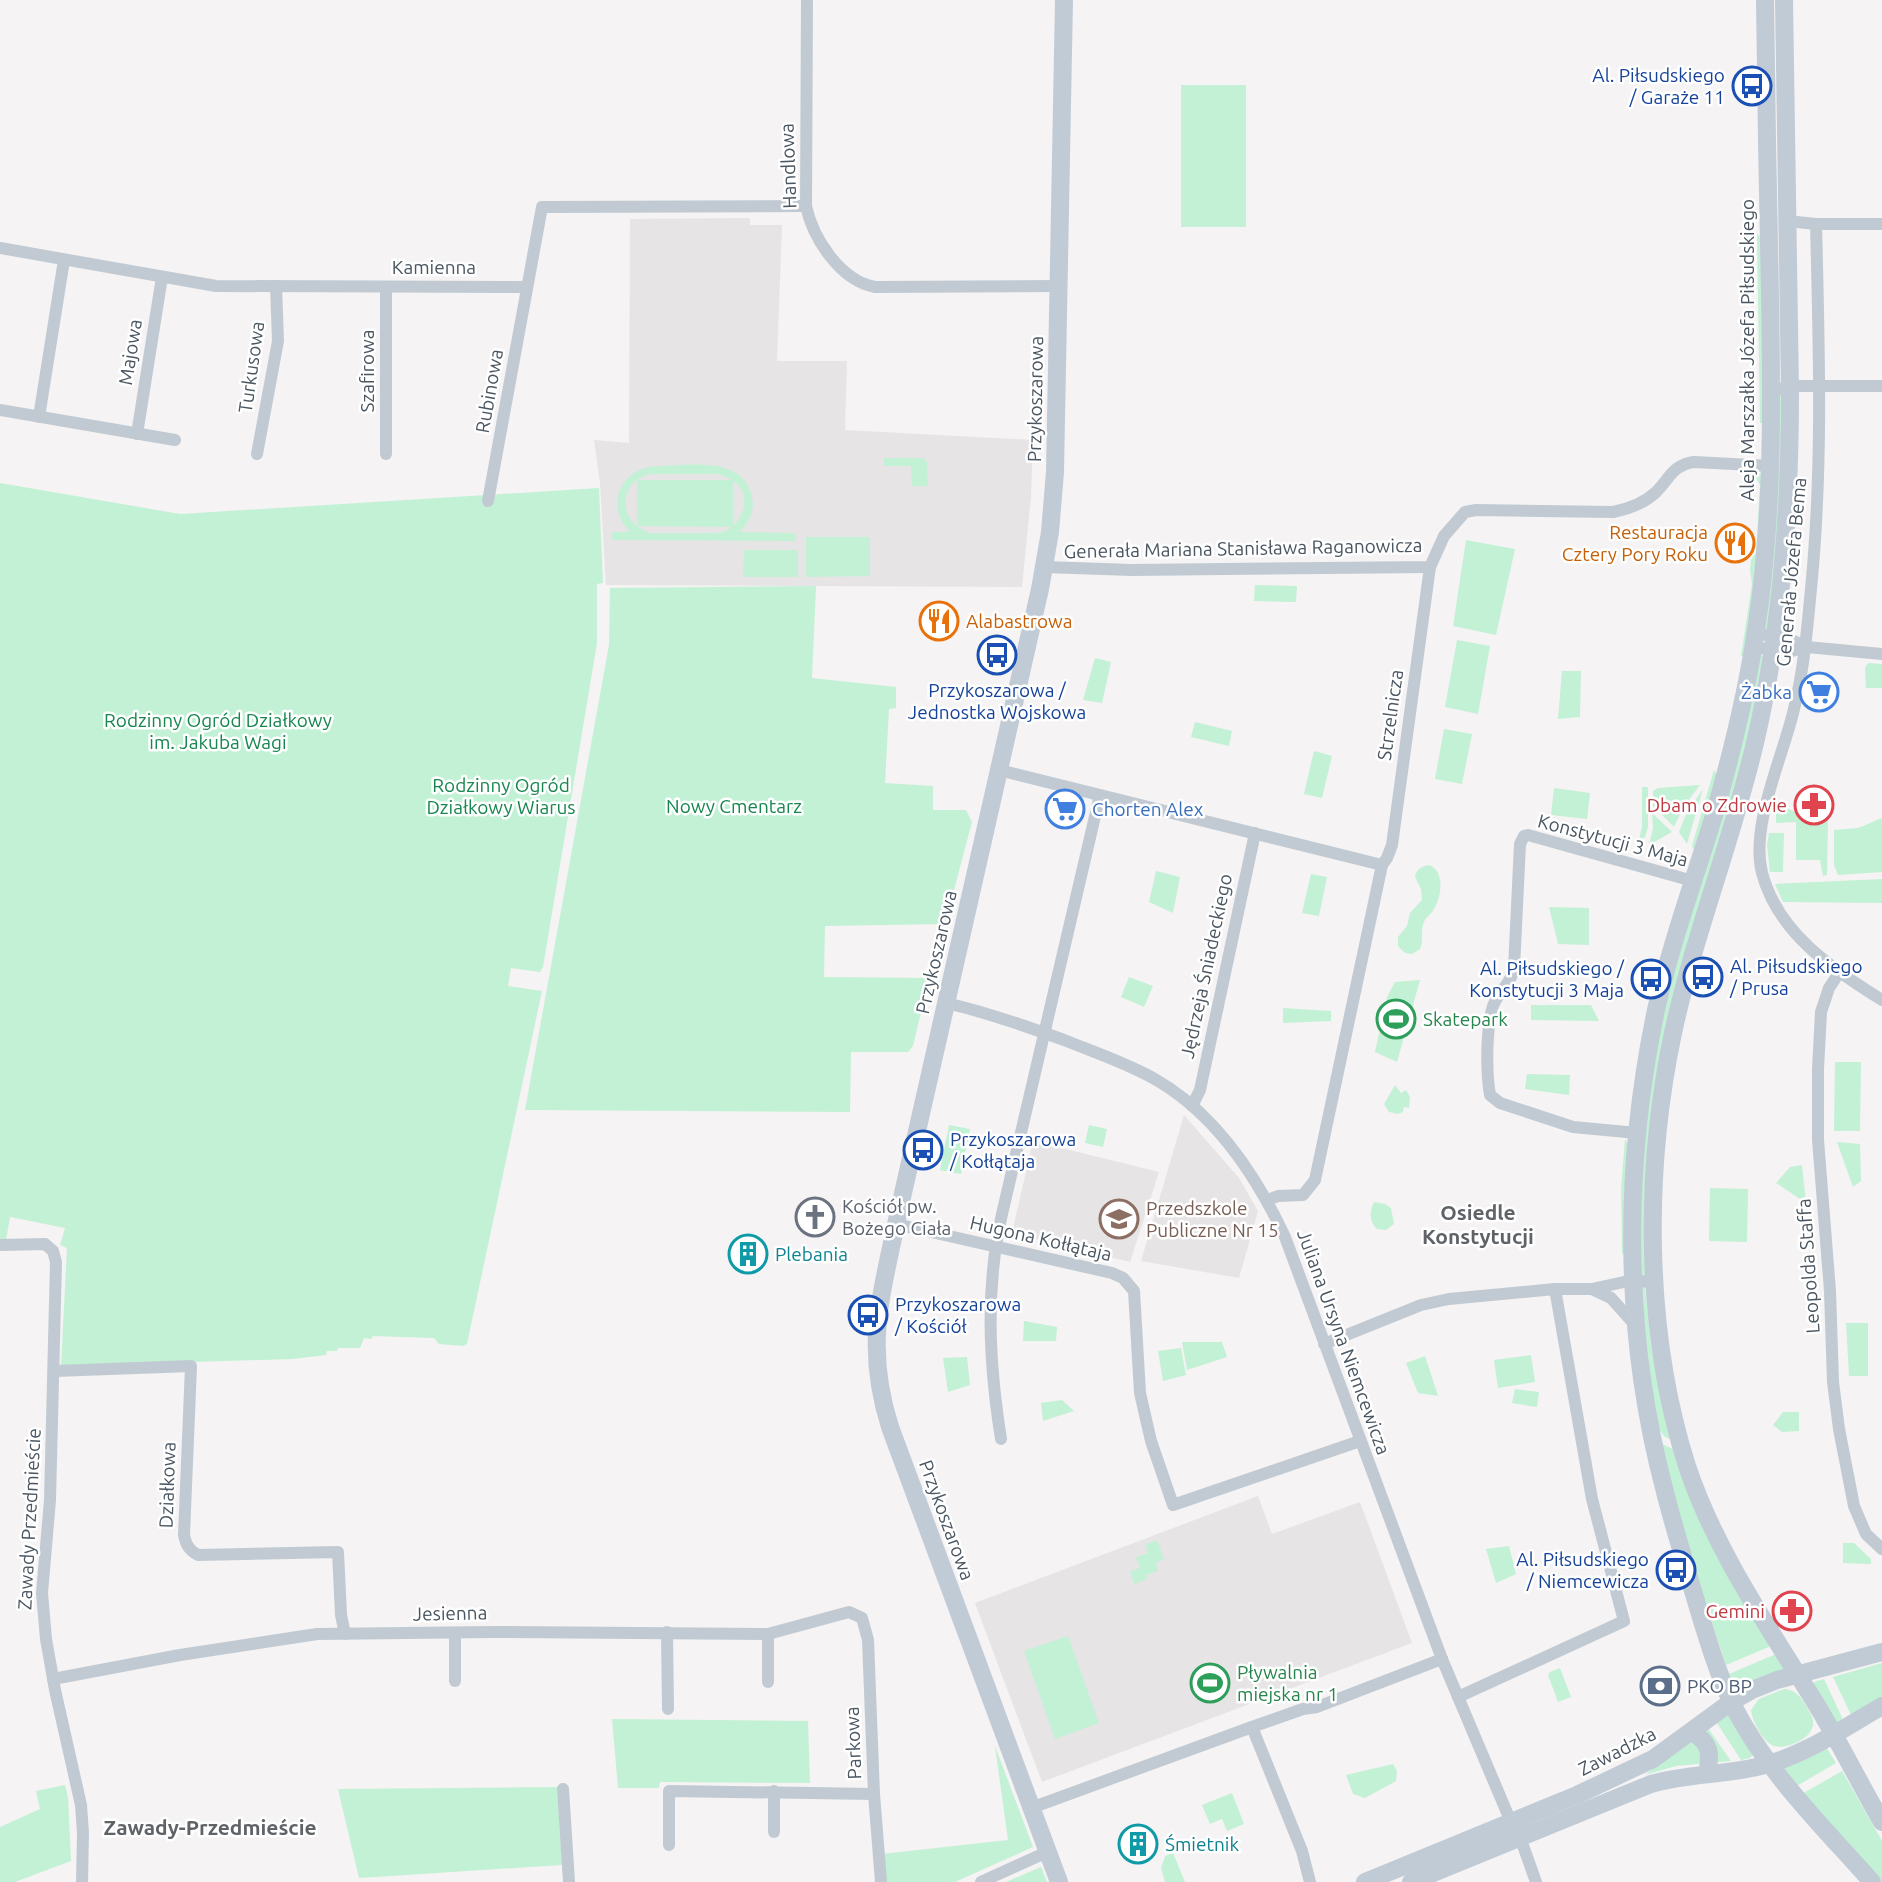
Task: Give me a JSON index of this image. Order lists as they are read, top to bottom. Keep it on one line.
{"streets":{"street":["Handlowa","Kamienna","Aleja Marszałka Józefa Piłsudskiego","Majowa","Turkusowa","Szafirowa","Rubinowa","Przykoszarowa","Generała Mariana Stanisława Raganowicza","Generała Józefa Bema","Strzelnicza","Konstytucji 3 Maja","Jędrzeja Śniadeckiego","Hugona Kołłątaja","Leopolda Staffa","Juliana Ursyna Niemcewicza","Działkowa","Zawady Przedmieście","Jesienna","Parkowa","Zawadzka"]},"crossings":[["Handlowa","Przykoszarowa"],["Kamienna","Majowa"],["Kamienna","Turkusowa"],["Kamienna","Szafirowa"],["Kamienna","Rubinowa"],["Aleja Marszałka Józefa Piłsudskiego","Generała Mariana Stanisława Raganowicza"],["Aleja Marszałka Józefa Piłsudskiego","Konstytucji 3 Maja"],["Aleja Marszałka Józefa Piłsudskiego","Zawadzka"],["Przykoszarowa","Generała Mariana Stanisława Raganowicza"],["Przykoszarowa","Hugona Kołłątaja"],["Przykoszarowa","Juliana Ursyna Niemcewicza"],["Generała Mariana Stanisława Raganowicza","Strzelnicza"],["Generała Józefa Bema","Leopolda Staffa"],["Strzelnicza","Juliana Ursyna Niemcewicza"],["Jędrzeja Śniadeckiego","Juliana Ursyna Niemcewicza"],["Hugona Kołłątaja","Juliana Ursyna Niemcewicza"],["Juliana Ursyna Niemcewicza","Zawadzka"],["Działkowa","Zawady Przedmieście"],["Działkowa","Jesienna"],["Zawady Przedmieście","Jesienna"],["Jesienna","Parkowa"]],"districts":["Osiedle Konstytucji","Zawady-Przedmieście"],"parks":["Rodzinny Ogród Działkowy im. Jakuba Wagi","Rodzinny Ogród Działkowy Wiarus","Nowy Cmentarz"],"places":{"bus stop":["Al. Piłsudskiego / Garaże 11","Przykoszarowa / Jednostka Wojskowa","Al. Piłsudskiego / Prusa","Al. Piłsudskiego / Konstytucji 3 Maja","Przykoszarowa / Kołłątaja","Przykoszarowa / Kościół","Al. Piłsudskiego / Niemcewicza"],"restaurant":["Restauracja Cztery Pory Roku","Alabastrowa"],"supermarket":["Żabka","Chorten Alex"],"pharmacy":["Dbam o Zdrowie","Gemini"],"sports":["Skatepark","Pływalnia miejska nr 1"],"church":["Kościół pw. Bożego Ciała"],"school or university":["Przedszkole Publiczne Nr 15"],"building":["Plebania","Śmietnik"],"bank":["PKO BP"]}}
